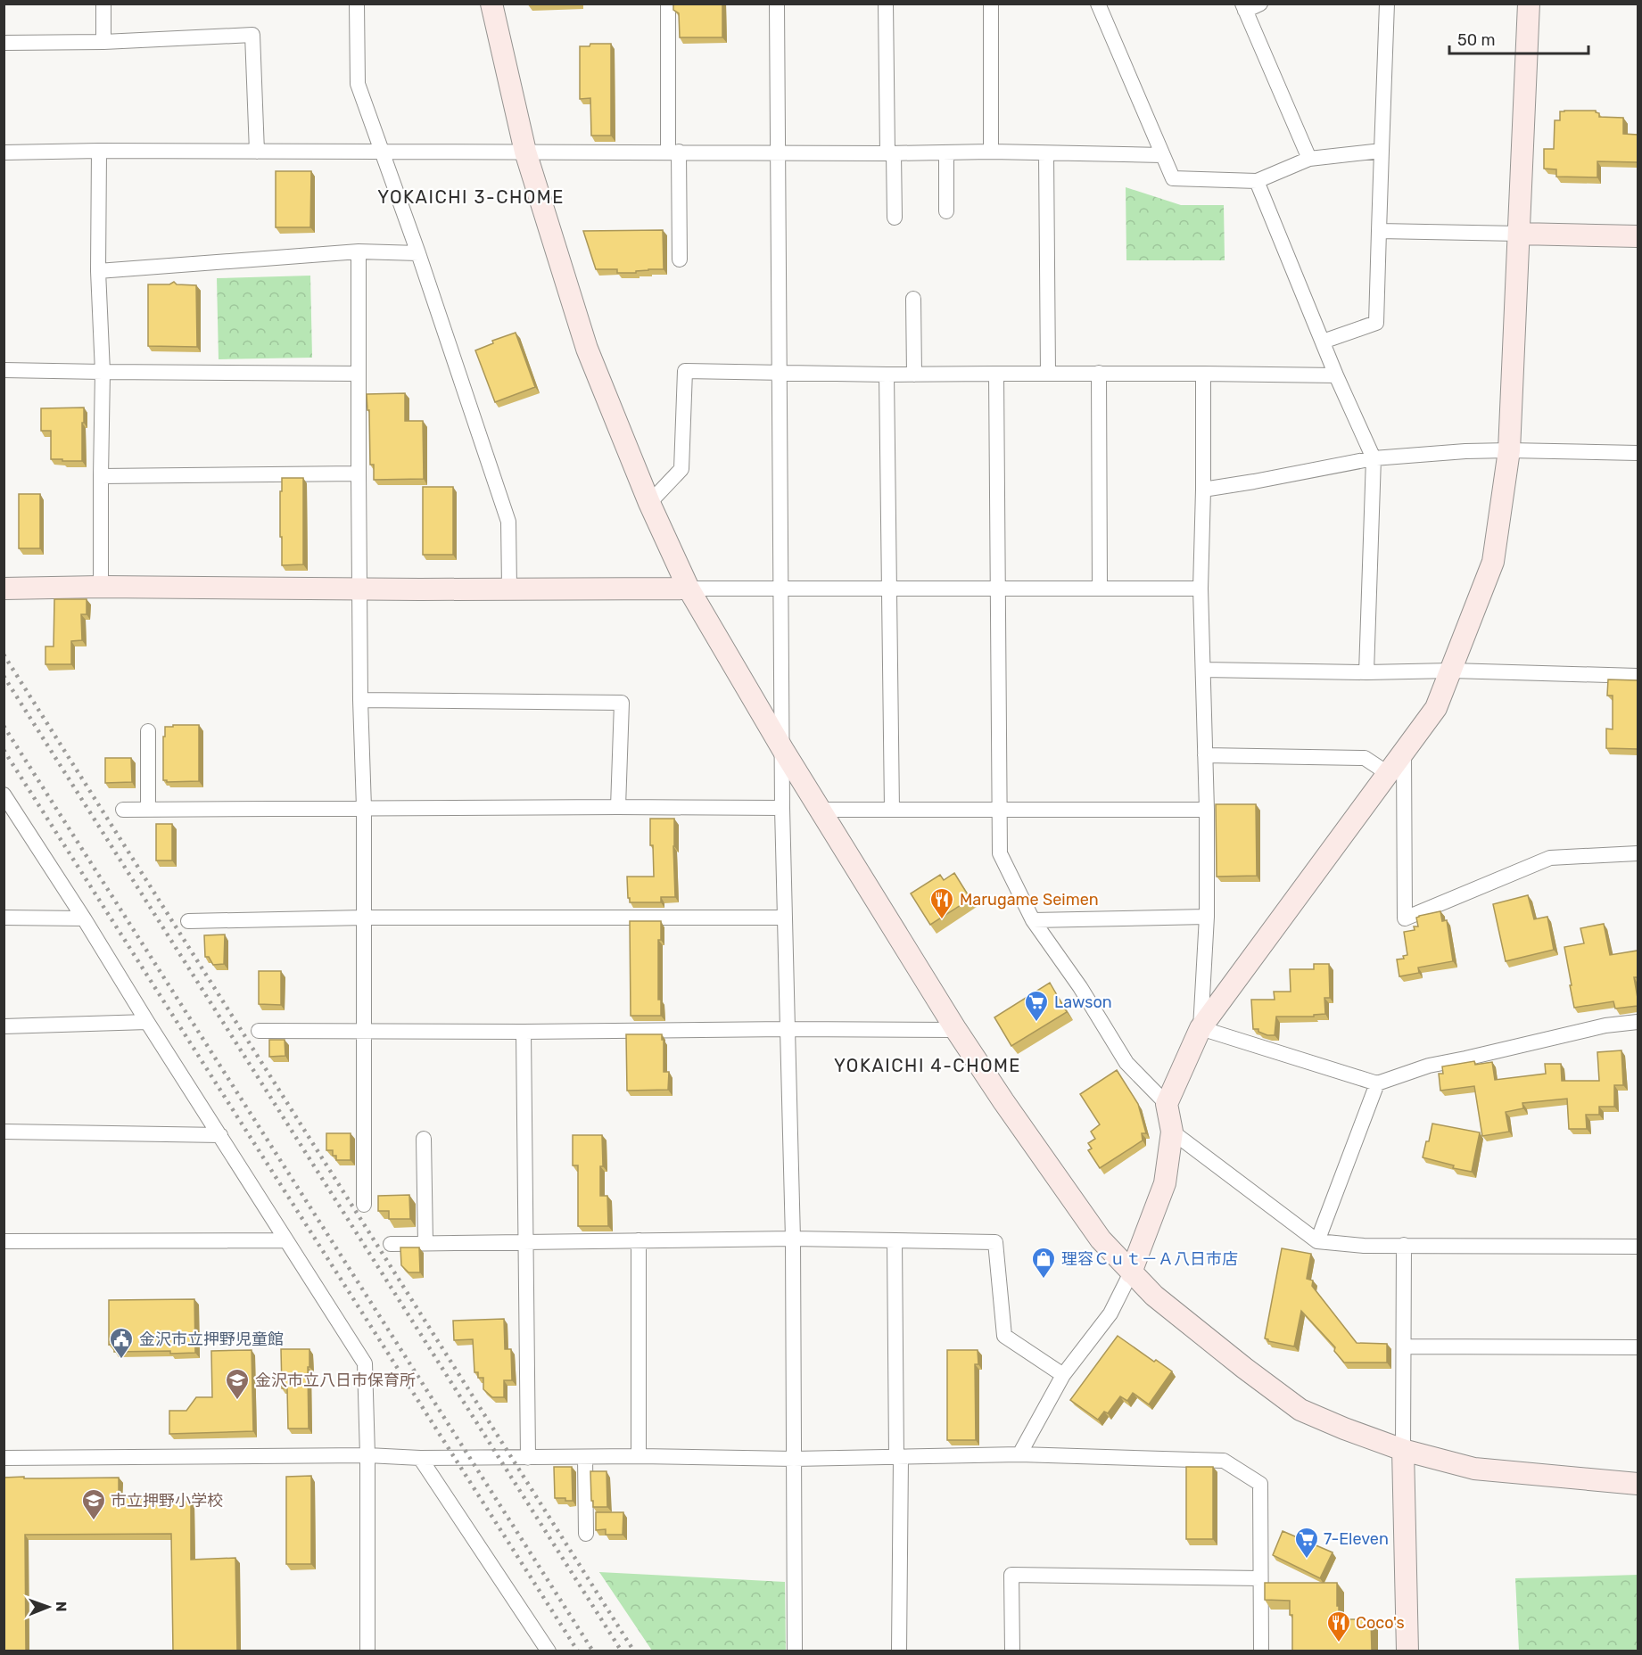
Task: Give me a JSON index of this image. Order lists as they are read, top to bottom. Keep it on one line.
{"districts":["YOKAICHI 3-CHOME","YOKAICHI 4-CHOME"],"places":{"restaurant":["Marugame Seimen","Coco's"],"supermarket":["Lawson","7-Eleven"],"shop":["理容Ｃｕｔ－Ａ八日市店"],"public building":["金沢市立押野児童館"],"school or university":["金沢市立八日市保育所","市立押野小学校"]},"scale_bar":"50 m","north":"right"}
